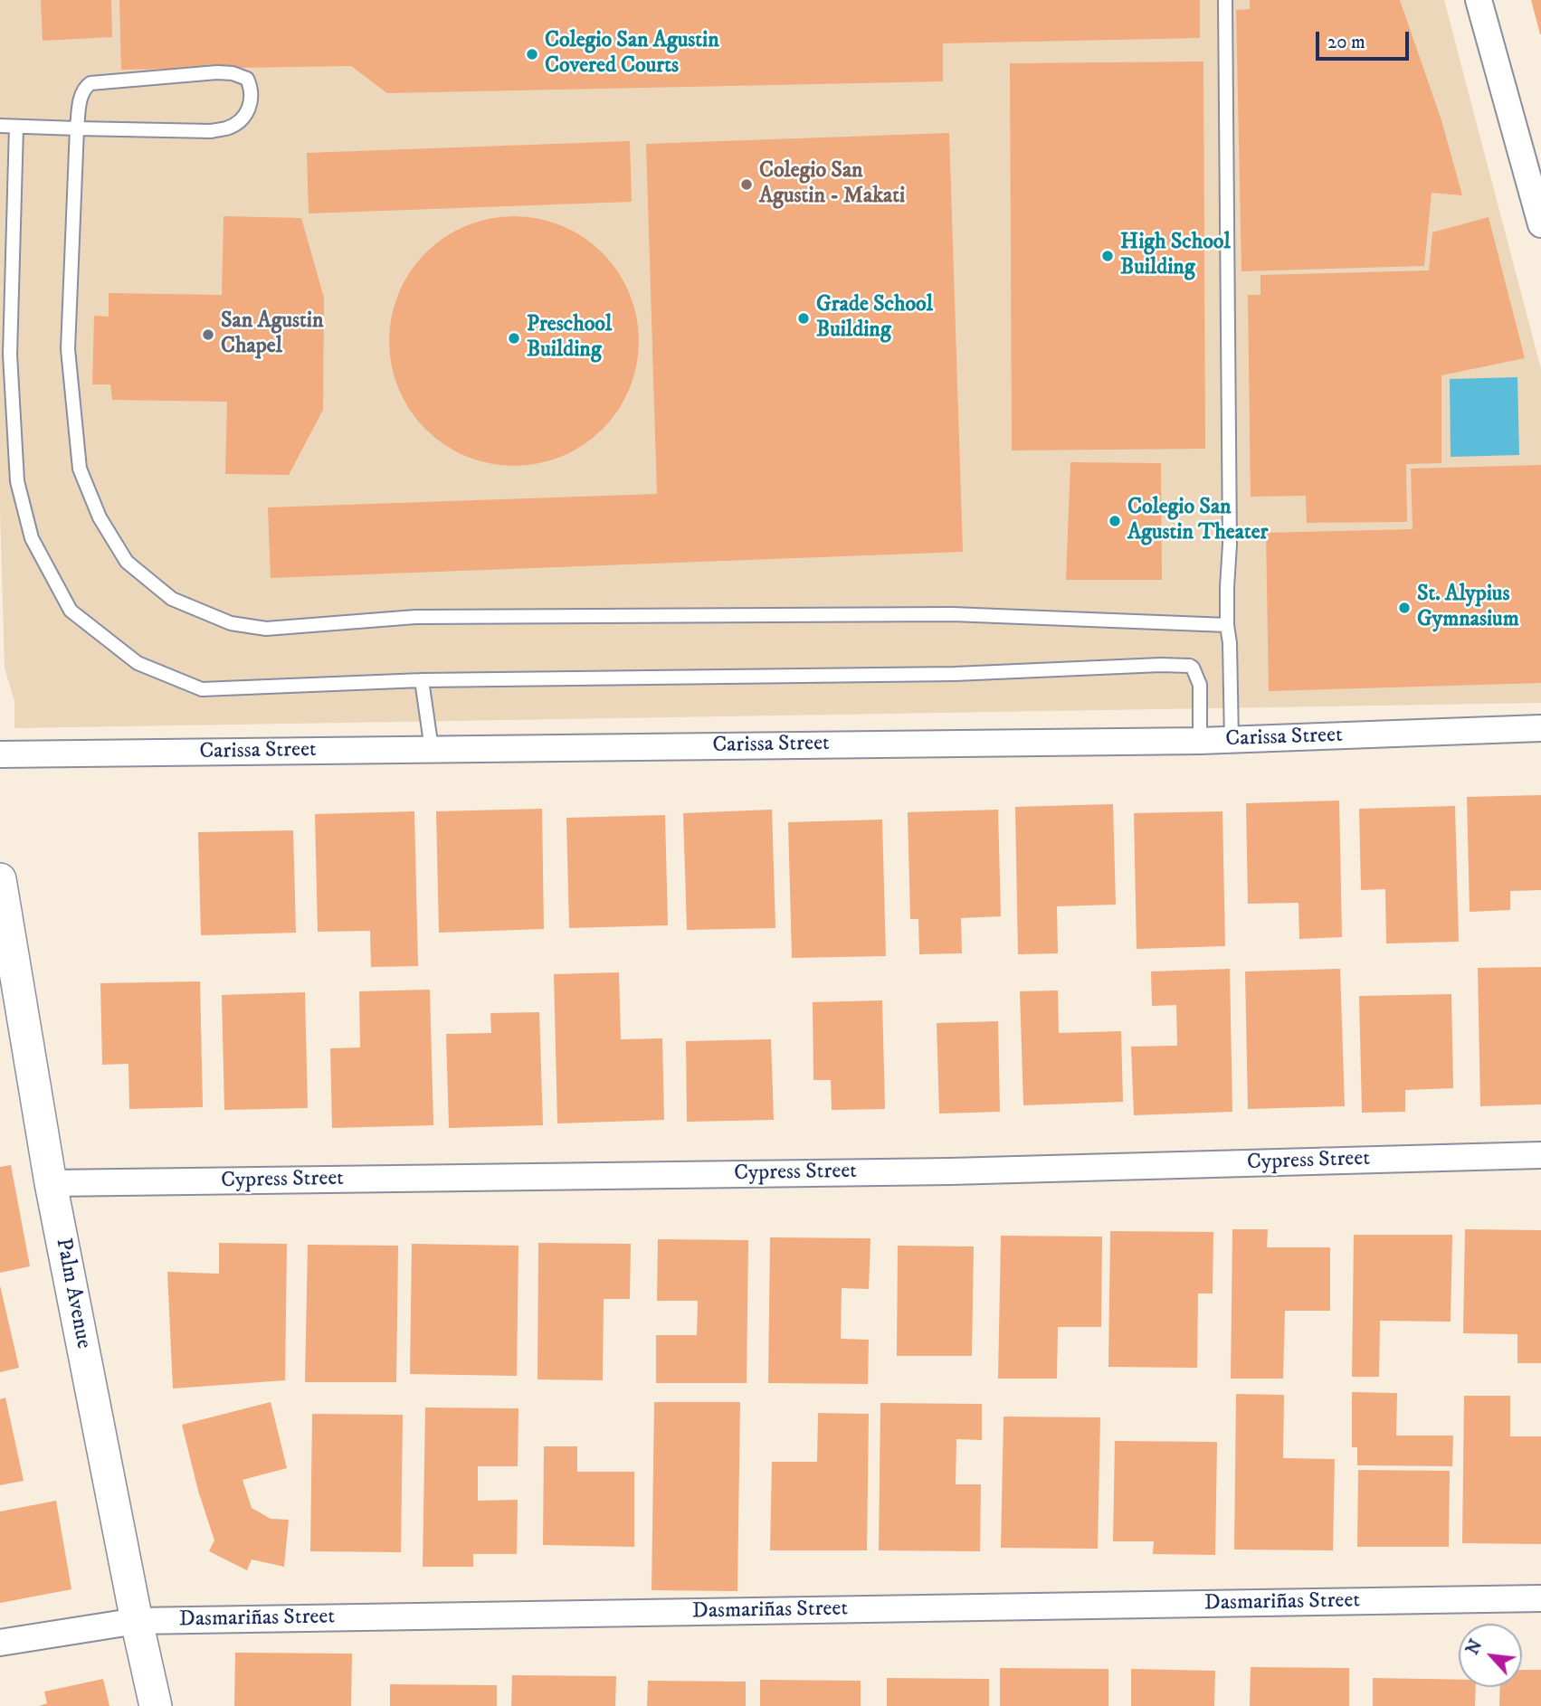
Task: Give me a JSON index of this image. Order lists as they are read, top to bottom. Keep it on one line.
{"streets":{"street":["Carissa Street","Cypress Street","Palm Avenue","Dasmariñas Street"]},"crossings":[["Cypress Street","Palm Avenue"],["Palm Avenue","Dasmariñas Street"]],"places":["Colegio San Agustin Covered Courts","Colegio San Agustin - Makati","High School Building","Grade School Building","San Agustin Chapel","Preschool Building","Colegio San Agustin Theater","St. Alypius Gymnasium"],"scale_bar":"20 m","north":"top left"}
